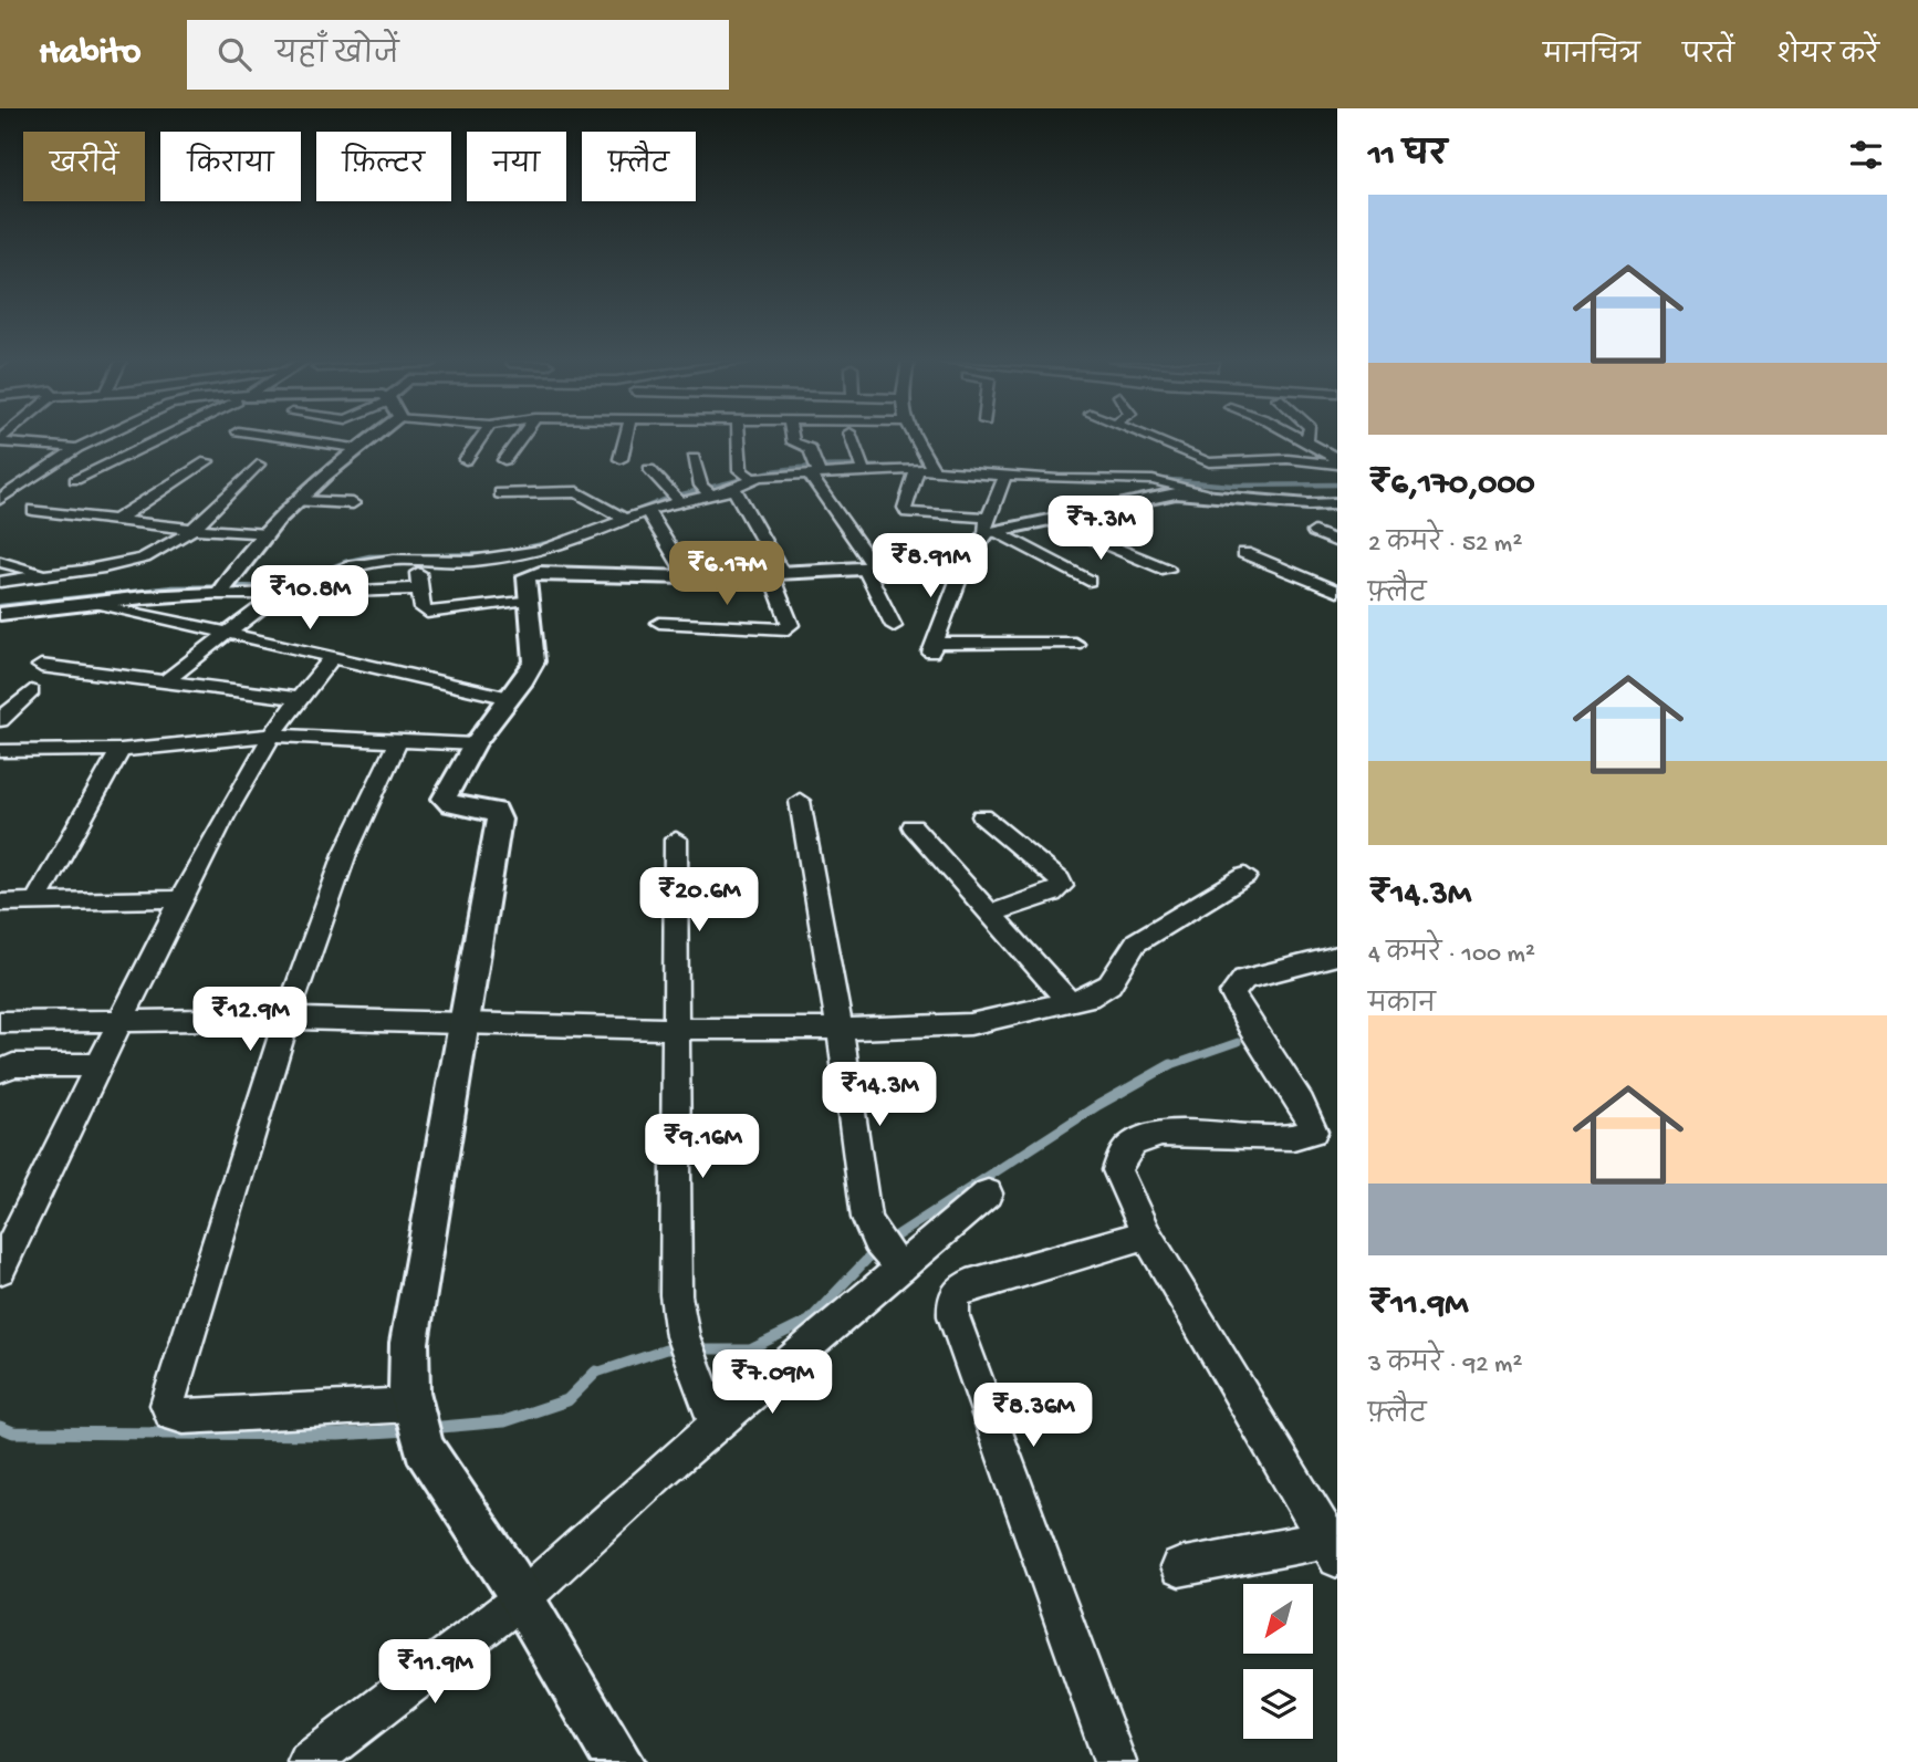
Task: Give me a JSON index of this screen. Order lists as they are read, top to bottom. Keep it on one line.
{"north":"bottom left","page":{"header":"Habito","search":"यहाँ खोजें","nav":["मानचित्र","परतें","शेयर करें"],"heading":"11 घर","chip":["खरीदें","किराया","फ़िल्टर","नया","फ़्लैट"],"list":[{"name":"₹6,170,000","note":"2 कमरे · 52 m² · फ़्लैट"},{"name":"₹14.3M","note":"4 कमरे · 100 m² · मकान"},{"name":"₹11.9M","note":"3 कमरे · 92 m² · फ़्लैट"}],"price":["₹7.3M","₹8.91M","₹6.17M","₹10.8M","₹20.6M","₹12.9M","₹14.3M","₹9.16M","₹7.09M","₹8.36M","₹11.9M"]}}
